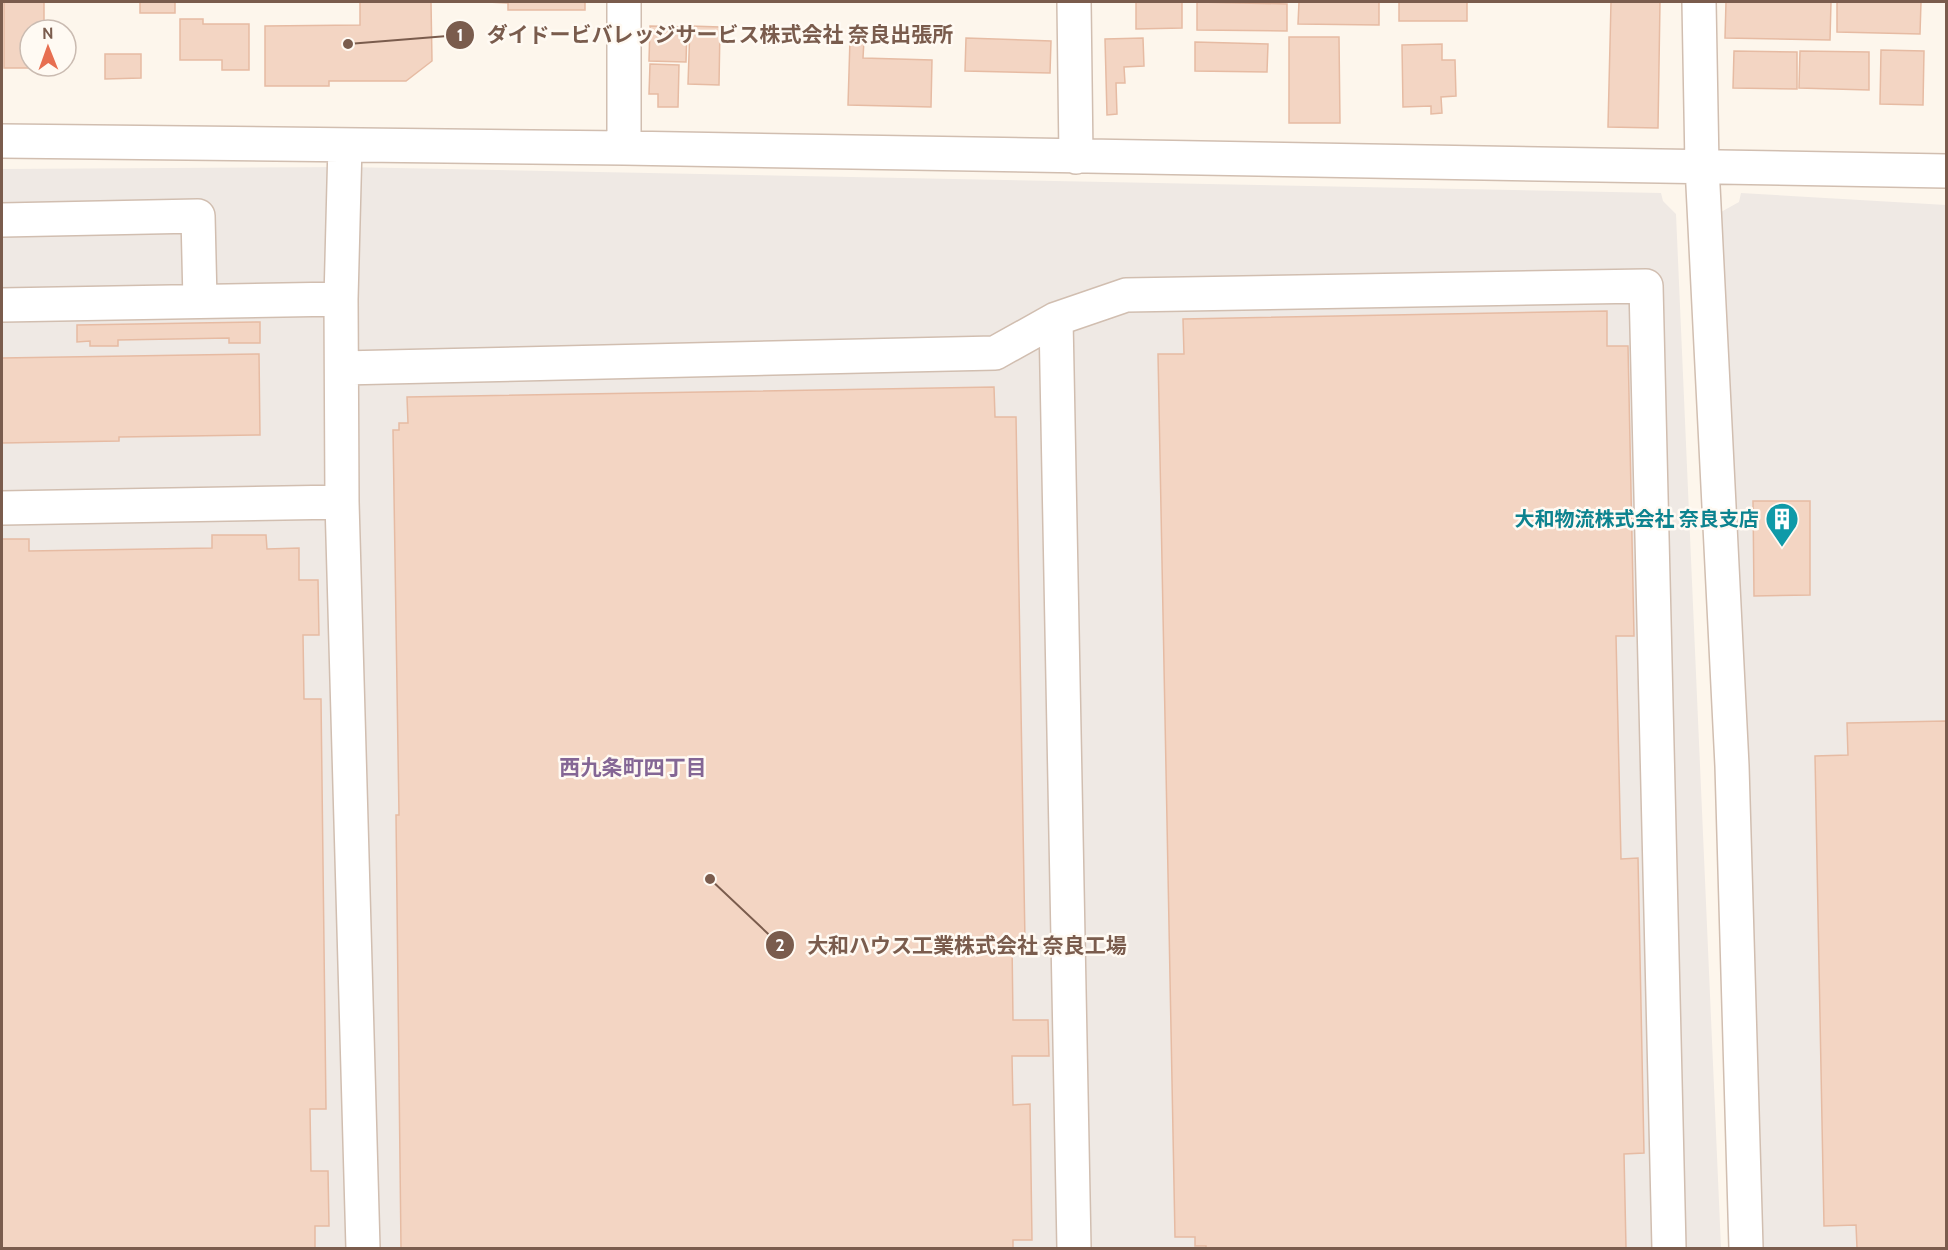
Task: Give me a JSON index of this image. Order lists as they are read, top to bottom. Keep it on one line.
{"districts":["西九条町四丁目"],"places":{"other":["ダイドービバレッジサービス株式会社 奈良出張所","大和ハウス工業株式会社 奈良工場"],"building":["大和物流株式会社 奈良支店"]},"north":"top"}
